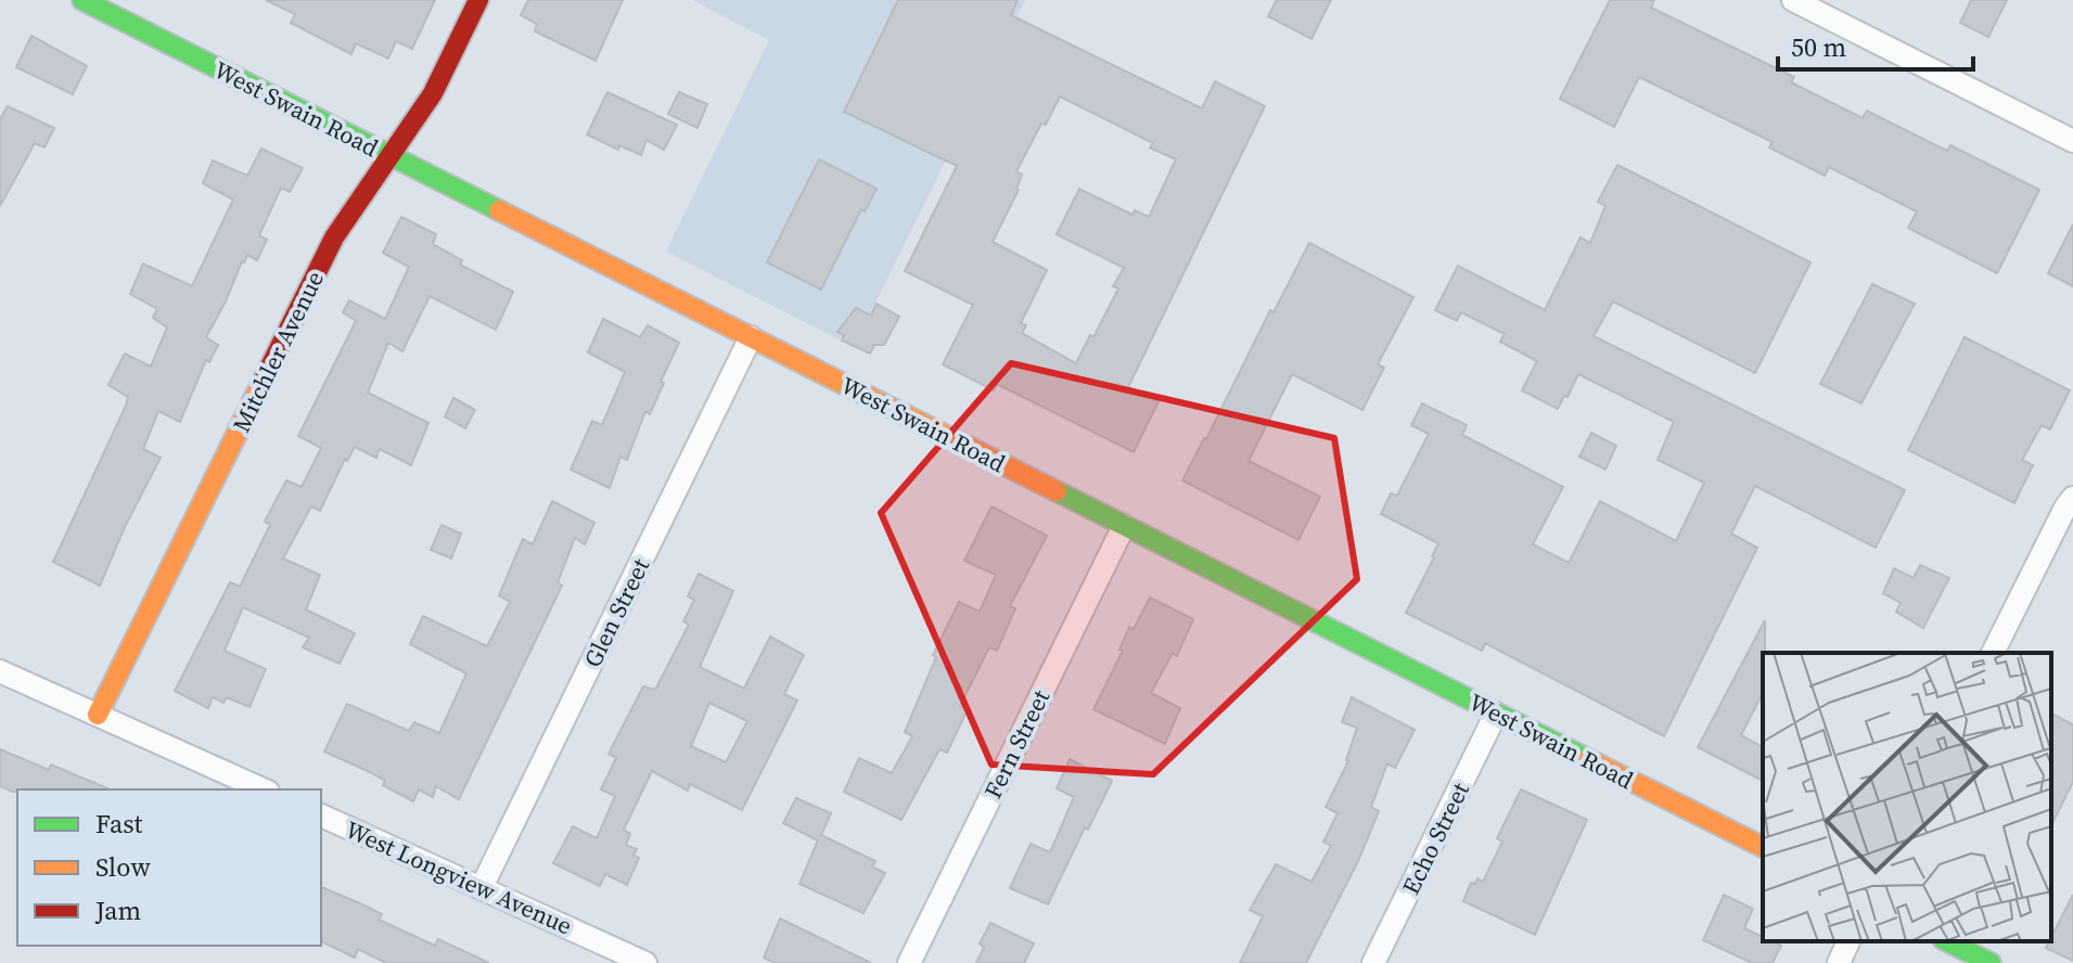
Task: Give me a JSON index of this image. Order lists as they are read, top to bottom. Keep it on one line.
{"streets":{"street":["West Swain Road","Mitchler Avenue","Glen Street","Fern Street","Echo Street","West Longview Avenue"]},"crossings":[["West Swain Road","Mitchler Avenue"],["West Swain Road","Glen Street"],["West Swain Road","Fern Street"],["West Swain Road","Echo Street"],["Glen Street","West Longview Avenue"]],"legend":["Fast","Slow","Jam"],"scale_bar":"50 m"}
